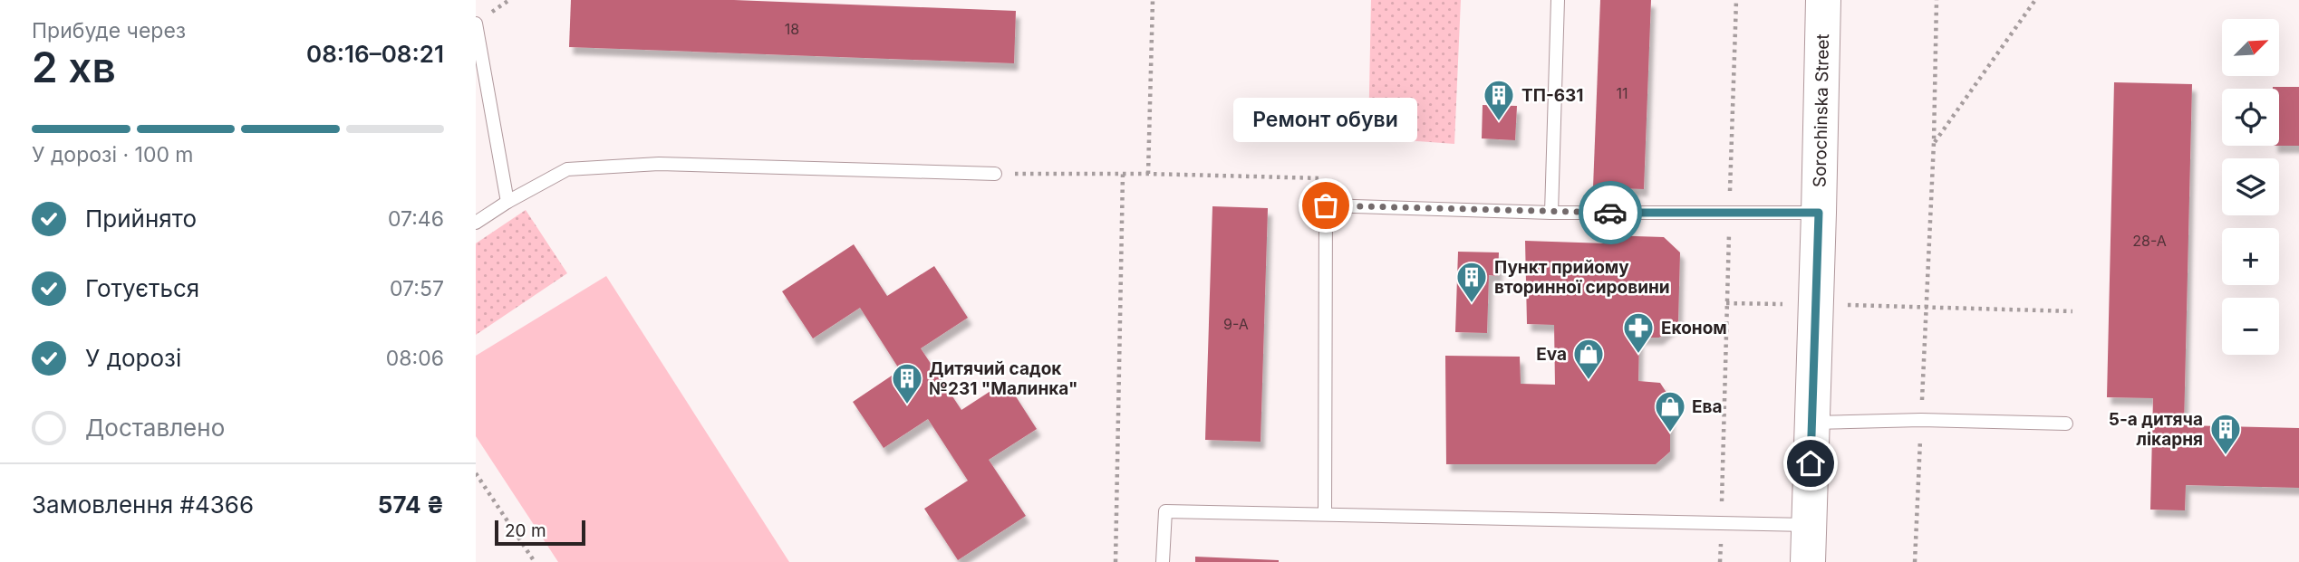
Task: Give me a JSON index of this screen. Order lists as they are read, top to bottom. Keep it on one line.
{"streets":{"main road":["Sorochinska Street"]},"places":{"building":["ТП-631","Пункт прийому вторинної сировини","Дитячий садок №231 \"Малинка\"","5-а дитяча лікарня"],"other":["Ремонт обуви"],"pharmacy":["Економ"],"shop":["Eva","Ева"]},"house_numbers":["18","11","28-А","9-А"],"scale_bar":"20 m","north":"top right","page":{"heading":["2 хв","Прибуде через","08:16–08:21"],"panel":["Замовлення #4366","574 ₴"],"map_buttons":["+","−"],"bubble":"Ремонт обуви","bar":"У дорозі · 100 m","list":[["Прийнято","07:46"],["Готується","07:57"],["У дорозі","08:06"],"Доставлено"],"scale":"20 m"}}
